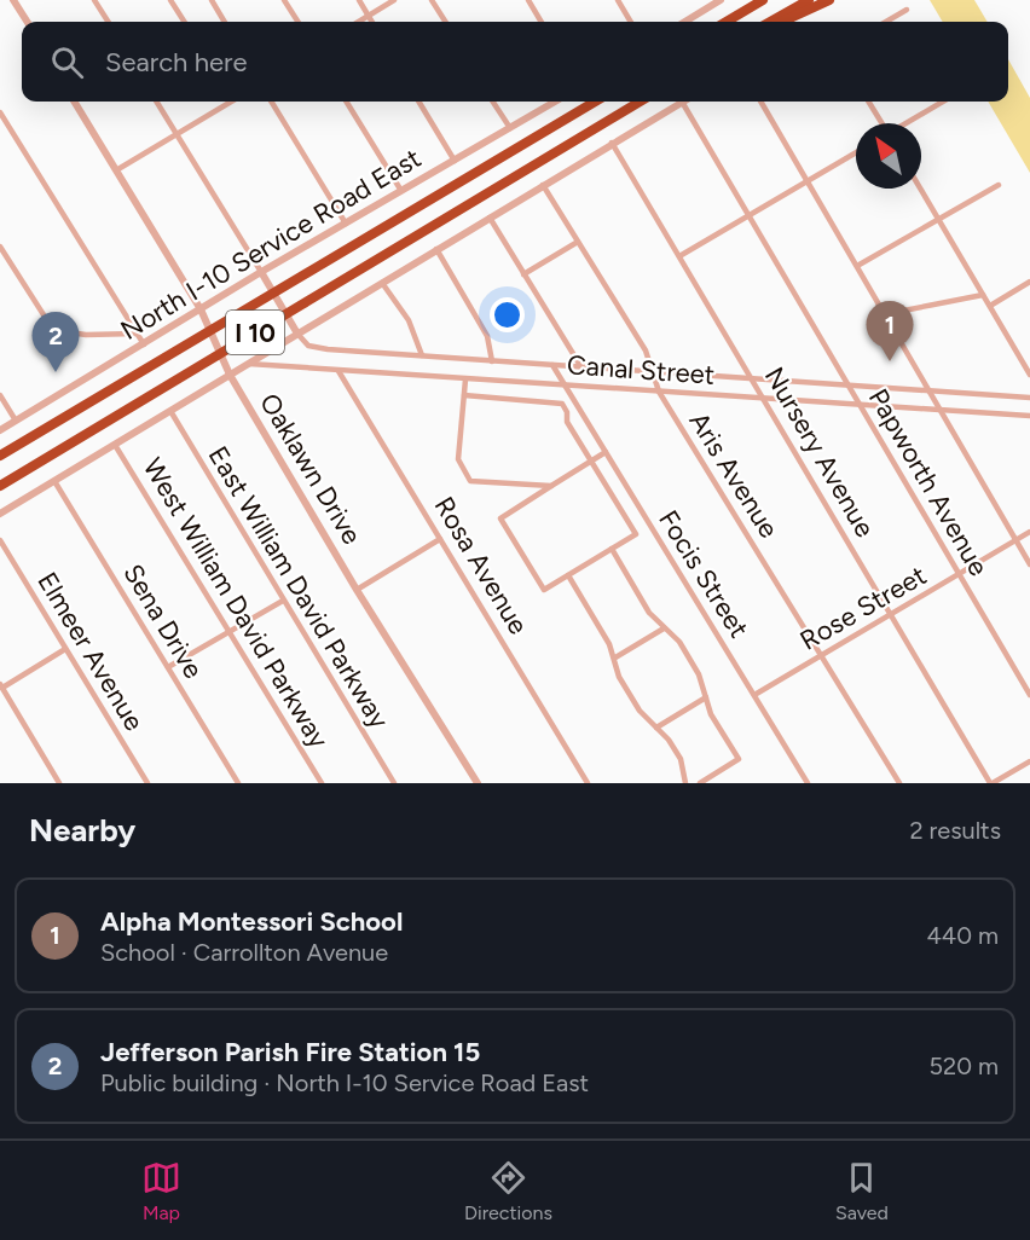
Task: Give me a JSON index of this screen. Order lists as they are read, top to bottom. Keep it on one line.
{"streets":{"highway":["I 10"],"street":["North I-10 Service Road East","Canal Street","Nursery Avenue","Oaklawn Drive","Aris Avenue","Papworth Avenue","Rosa Avenue","Focis Street","East William David Parkway","West William David Parkway","Rose Street","Sena Drive","Elmeer Avenue"]},"crossings":[["North I-10 Service Road East","Oaklawn Drive"],["Canal Street","Nursery Avenue"],["Canal Street","Aris Avenue"],["Canal Street","Papworth Avenue"],["Canal Street","Rosa Avenue"],["Canal Street","Focis Street"],["Nursery Avenue","Rose Street"],["Aris Avenue","Rose Street"],["Papworth Avenue","Rose Street"],["Focis Street","Rose Street"]],"north":"top left","page":{"search":"Search here","pins":["1","2"],"heading":["Nearby","2 results"],"list":[{"mark":"1","name":"Alpha Montessori School","note":"School · Carrollton Avenue","value":"440 m"},{"mark":"2","name":"Jefferson Parish Fire Station 15","note":"Public building · North I-10 Service Road East","value":"520 m"}],"nav":["Map","Directions","Saved"]}}
